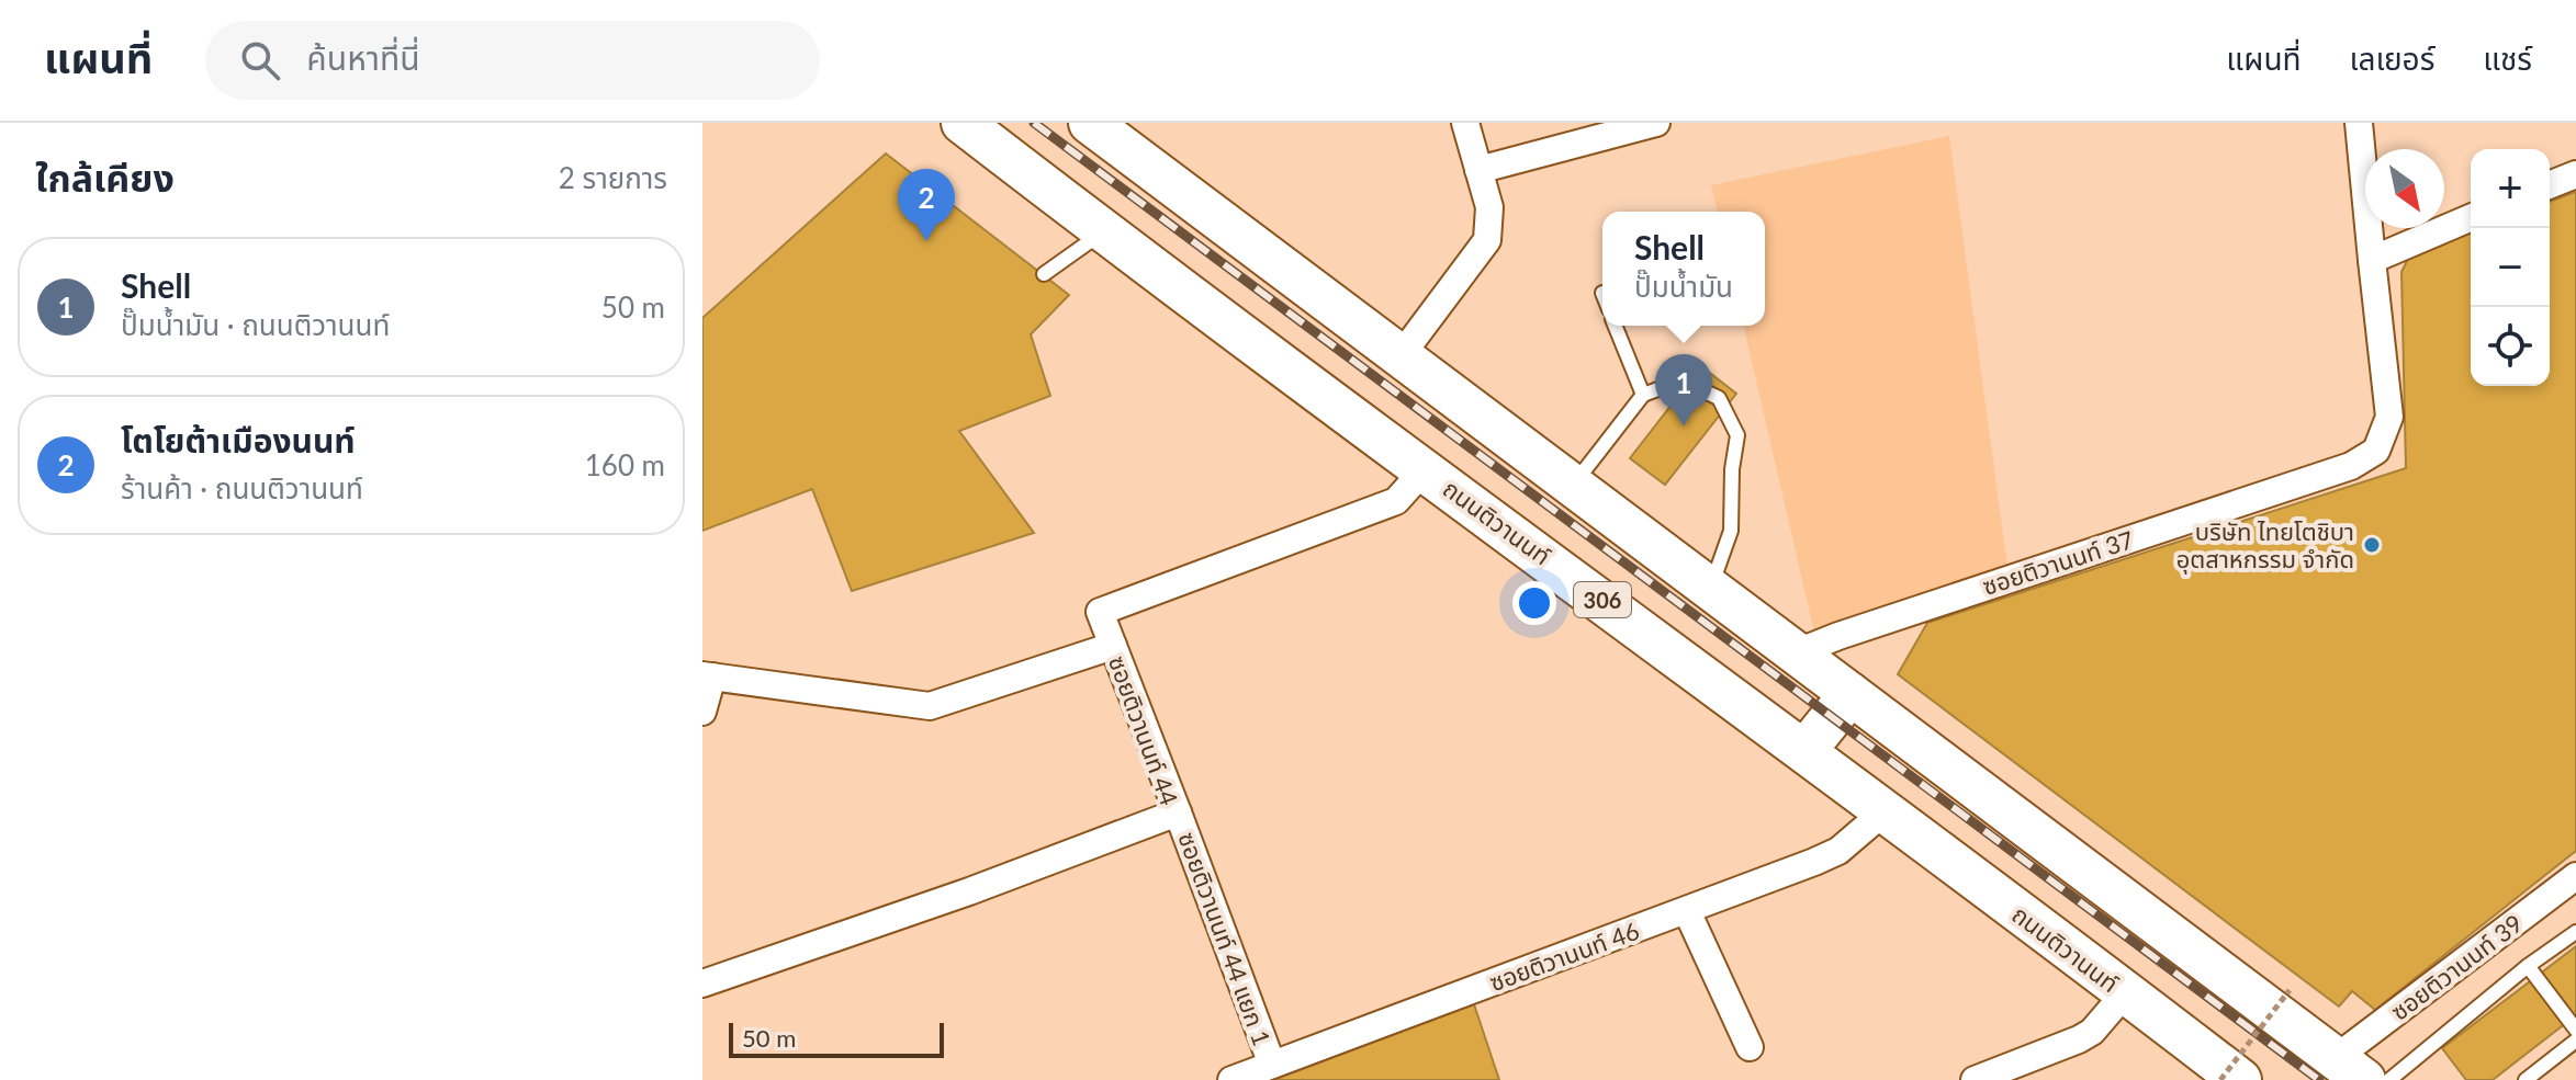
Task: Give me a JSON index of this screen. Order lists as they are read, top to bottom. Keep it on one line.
{"streets":{"main road":["ถนนติวานนท์","306"],"street":["ซอยติวานนท์ 37","ซอยติวานนท์ 44","ซอยติวานนท์ 44 แยก 1","ซอยติวานนท์ 46","ซอยติวานนท์ 39"]},"crossings":[["ถนนติวานนท์","ซอยติวานนท์ 44"],["ถนนติวานนท์","ซอยติวานนท์ 46"],["ซอยติวานนท์ 44","ซอยติวานนท์ 44 แยก 1"],["ซอยติวานนท์ 44 แยก 1","ซอยติวานนท์ 46"]],"places":["บริษัท ไทยโตชิบา อุตสาหกรรม จำกัด"],"scale_bar":"50 m","north":"bottom right","page":{"header":"แผนที่","search":"ค้นหาที่นี่","nav":["แผนที่","เลเยอร์","แชร์"],"heading":["ใกล้เคียง","2 รายการ"],"map_buttons":["+","−"],"pins":["2","1"],"popup":["Shell","ปั๊มน้ำมัน"],"list":[{"mark":"1","name":"Shell","note":"ปั๊มน้ำมัน · ถนนติวานนท์","value":"50 m"},{"mark":"2","name":"โตโยต้าเมืองนนท์","note":"ร้านค้า · ถนนติวานนท์","value":"160 m"}],"scale":"50 m"}}
